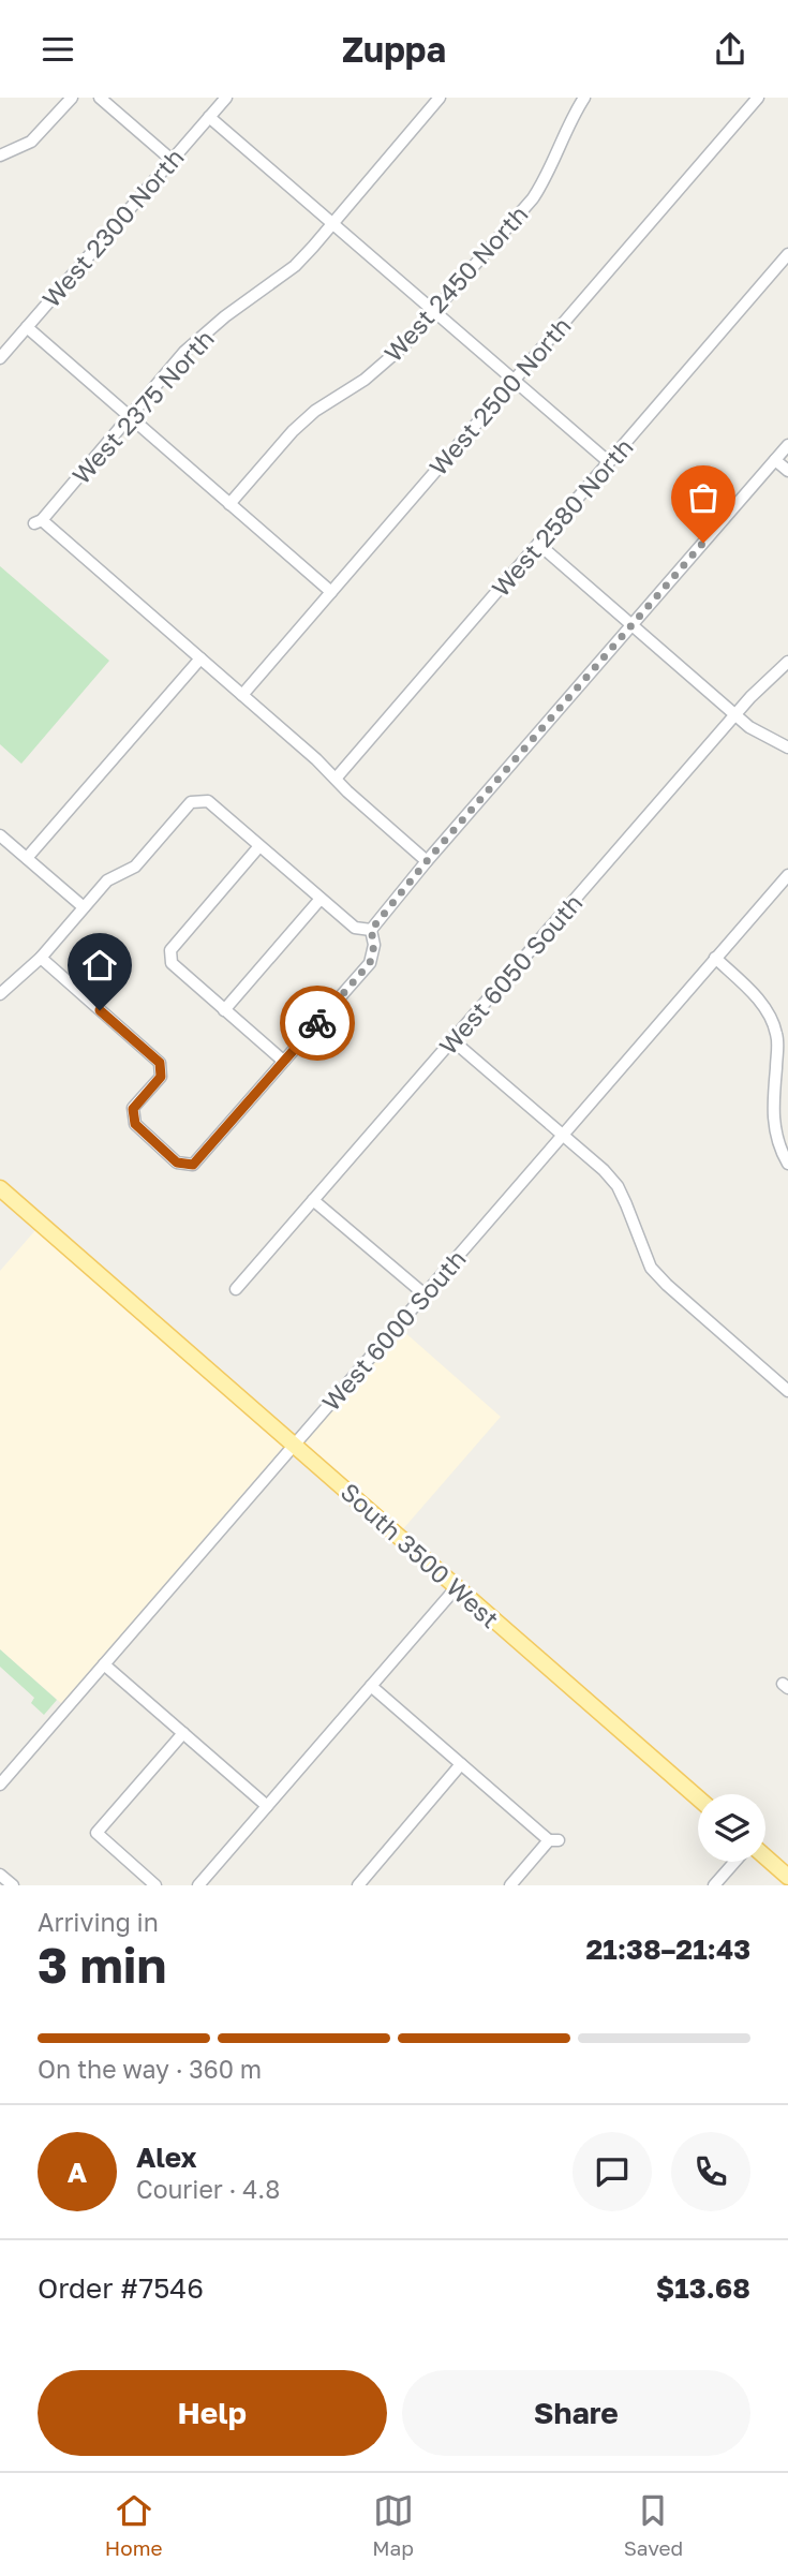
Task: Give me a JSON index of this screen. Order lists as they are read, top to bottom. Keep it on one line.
{"streets":{"main road":["South 3500 West"],"street":["West 2300 North","West 2450 North","West 2500 North","West 2375 North","West 2580 North","West 6050 South","West 6000 South"]},"crossings":[["West 6000 South","South 3500 West"]],"page":{"header":"Zuppa","heading":["3 min","Arriving in","21:38–21:43"],"panel":["Alex","Courier · 4.8","Order #7546","$13.68"],"bar":"On the way · 360 m","round":"A","buttons":["Help","Share"],"tabs":["Home","Map","Saved"]}}
